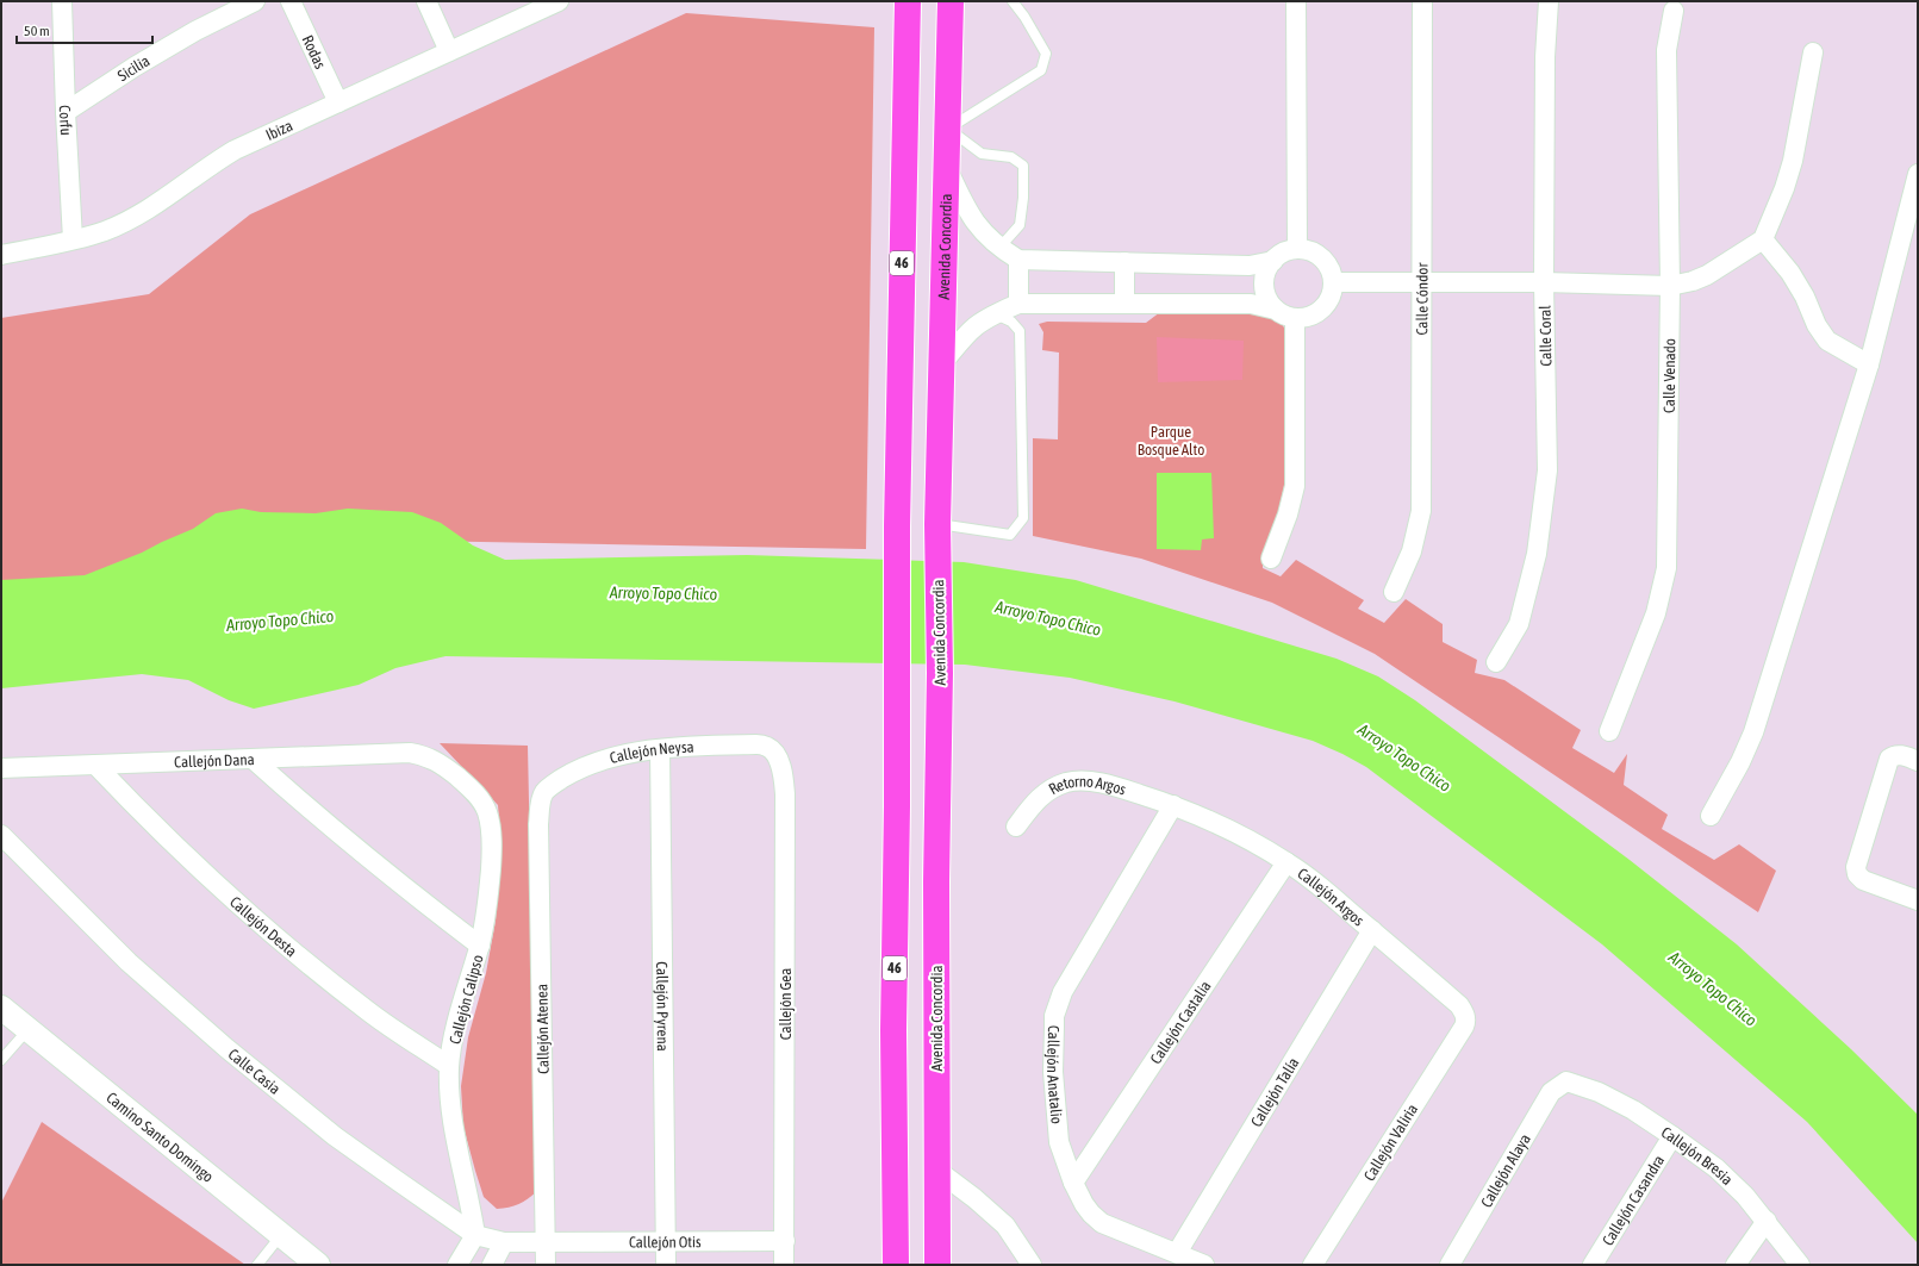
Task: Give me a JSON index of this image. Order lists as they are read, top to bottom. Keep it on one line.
{"streets":{"main road":["Avenida Concordia","46"],"street":["Rodas","Sicilia","Corfu","Ibiza","Calle Cóndor","Calle Coral","Calle Venado","Callejón Neysa","Callejón Dana","Retorno Argos","Callejón Argos","Callejón Desta","Callejón Calipso","Callejón Gea","Callejón Pyrena","Callejón Castalia","Callejón Atenea","Calle Casia","Callejón Anatalio","Callejón Talía","Camino Santo Domingo","Callejón Valiria","Callejón Bresia","Callejón Alaya","Callejón Casandra","Callejón Otis"]},"crossings":[["Rodas","Ibiza"],["Sicilia","Corfu"],["Corfu","Ibiza"],["Callejón Neysa","Callejón Gea"],["Callejón Neysa","Callejón Pyrena"],["Callejón Neysa","Callejón Atenea"],["Callejón Dana","Callejón Desta"],["Callejón Dana","Callejón Calipso"],["Retorno Argos","Callejón Argos"],["Retorno Argos","Callejón Anatalio"],["Callejón Argos","Callejón Castalia"],["Callejón Argos","Callejón Anatalio"],["Callejón Argos","Callejón Talía"],["Callejón Argos","Callejón Valiria"],["Callejón Desta","Callejón Calipso"],["Callejón Calipso","Calle Casia"],["Callejón Gea","Callejón Otis"],["Callejón Pyrena","Callejón Otis"],["Callejón Castalia","Callejón Anatalio"],["Callejón Atenea","Calle Casia"],["Callejón Atenea","Callejón Otis"],["Calle Casia","Callejón Otis"],["Callejón Anatalio","Callejón Talía"],["Callejón Bresia","Callejón Alaya"],["Callejón Bresia","Callejón Casandra"]],"water":["Arroyo Topo Chico"],"parks":["Parque Bosque Alto"],"scale_bar":"50 m"}
